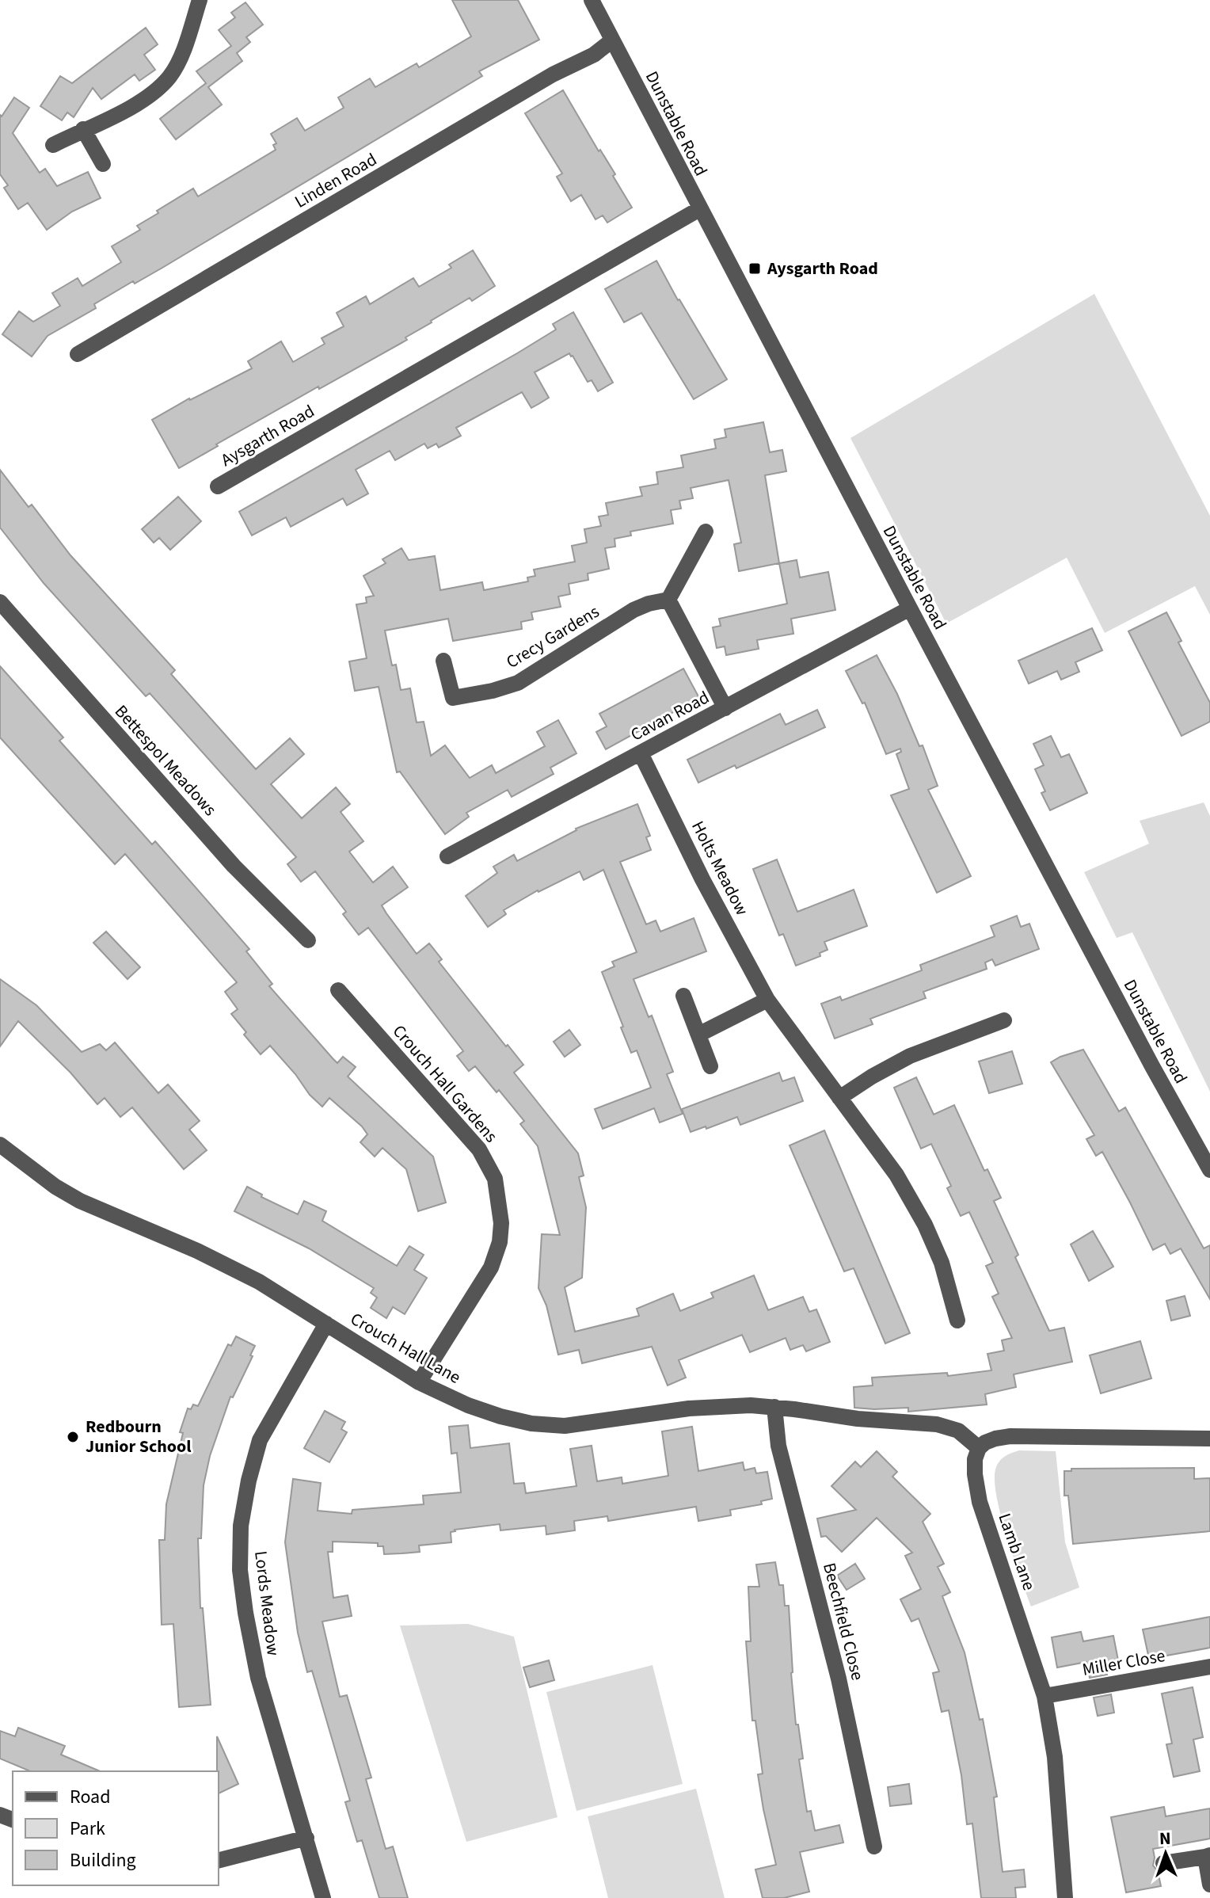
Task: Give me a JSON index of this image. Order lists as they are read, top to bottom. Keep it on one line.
{"streets":{"street":["Dunstable Road","Linden Road","Aysgarth Road","Crecy Gardens","Cavan Road","Bettespol Meadows","Holts Meadow","Crouch Hall Gardens","Crouch Hall Lane","Lamb Lane","Lords Meadow","Beechfield Close","Miller Close"]},"crossings":[["Dunstable Road","Linden Road"],["Dunstable Road","Aysgarth Road"],["Dunstable Road","Cavan Road"],["Cavan Road","Holts Meadow"],["Crouch Hall Gardens","Crouch Hall Lane"],["Crouch Hall Lane","Lamb Lane"],["Crouch Hall Lane","Lords Meadow"],["Crouch Hall Lane","Beechfield Close"],["Lamb Lane","Miller Close"]],"places":{"transit":["Aysgarth Road"],"other":["Redbourn Junior School"]},"legend":["Road","Park","Building"],"north":"top"}
